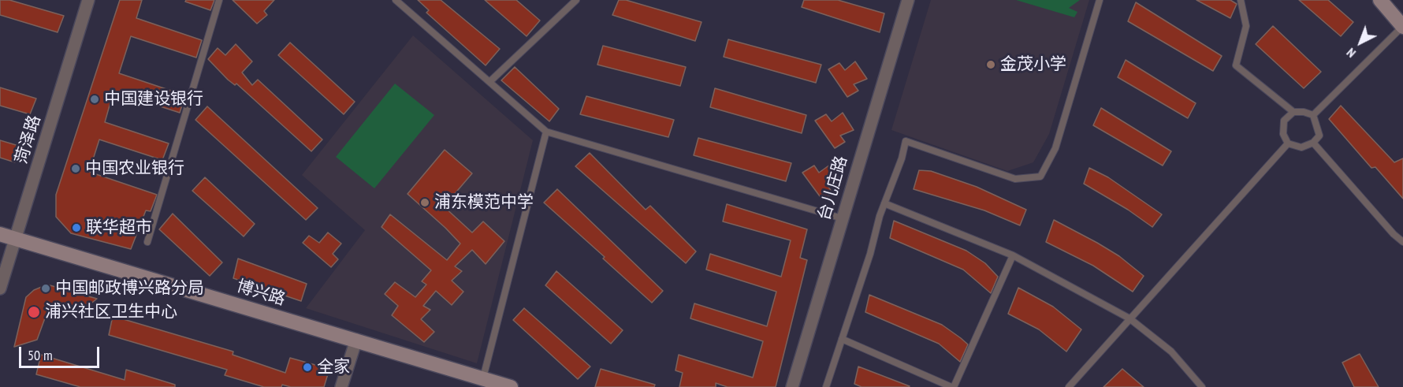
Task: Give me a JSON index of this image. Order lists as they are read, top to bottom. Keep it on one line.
{"streets":{"street":["菏泽路","台儿庄路","博兴路"]},"crossings":[["菏泽路","博兴路"]],"places":["金茂小学","中国建设银行","中国农业银行","浦东模范中学","联华超市","中国邮政博兴路分局","浦兴社区卫生中心","全家"],"scale_bar":"50 m","north":"bottom left"}
